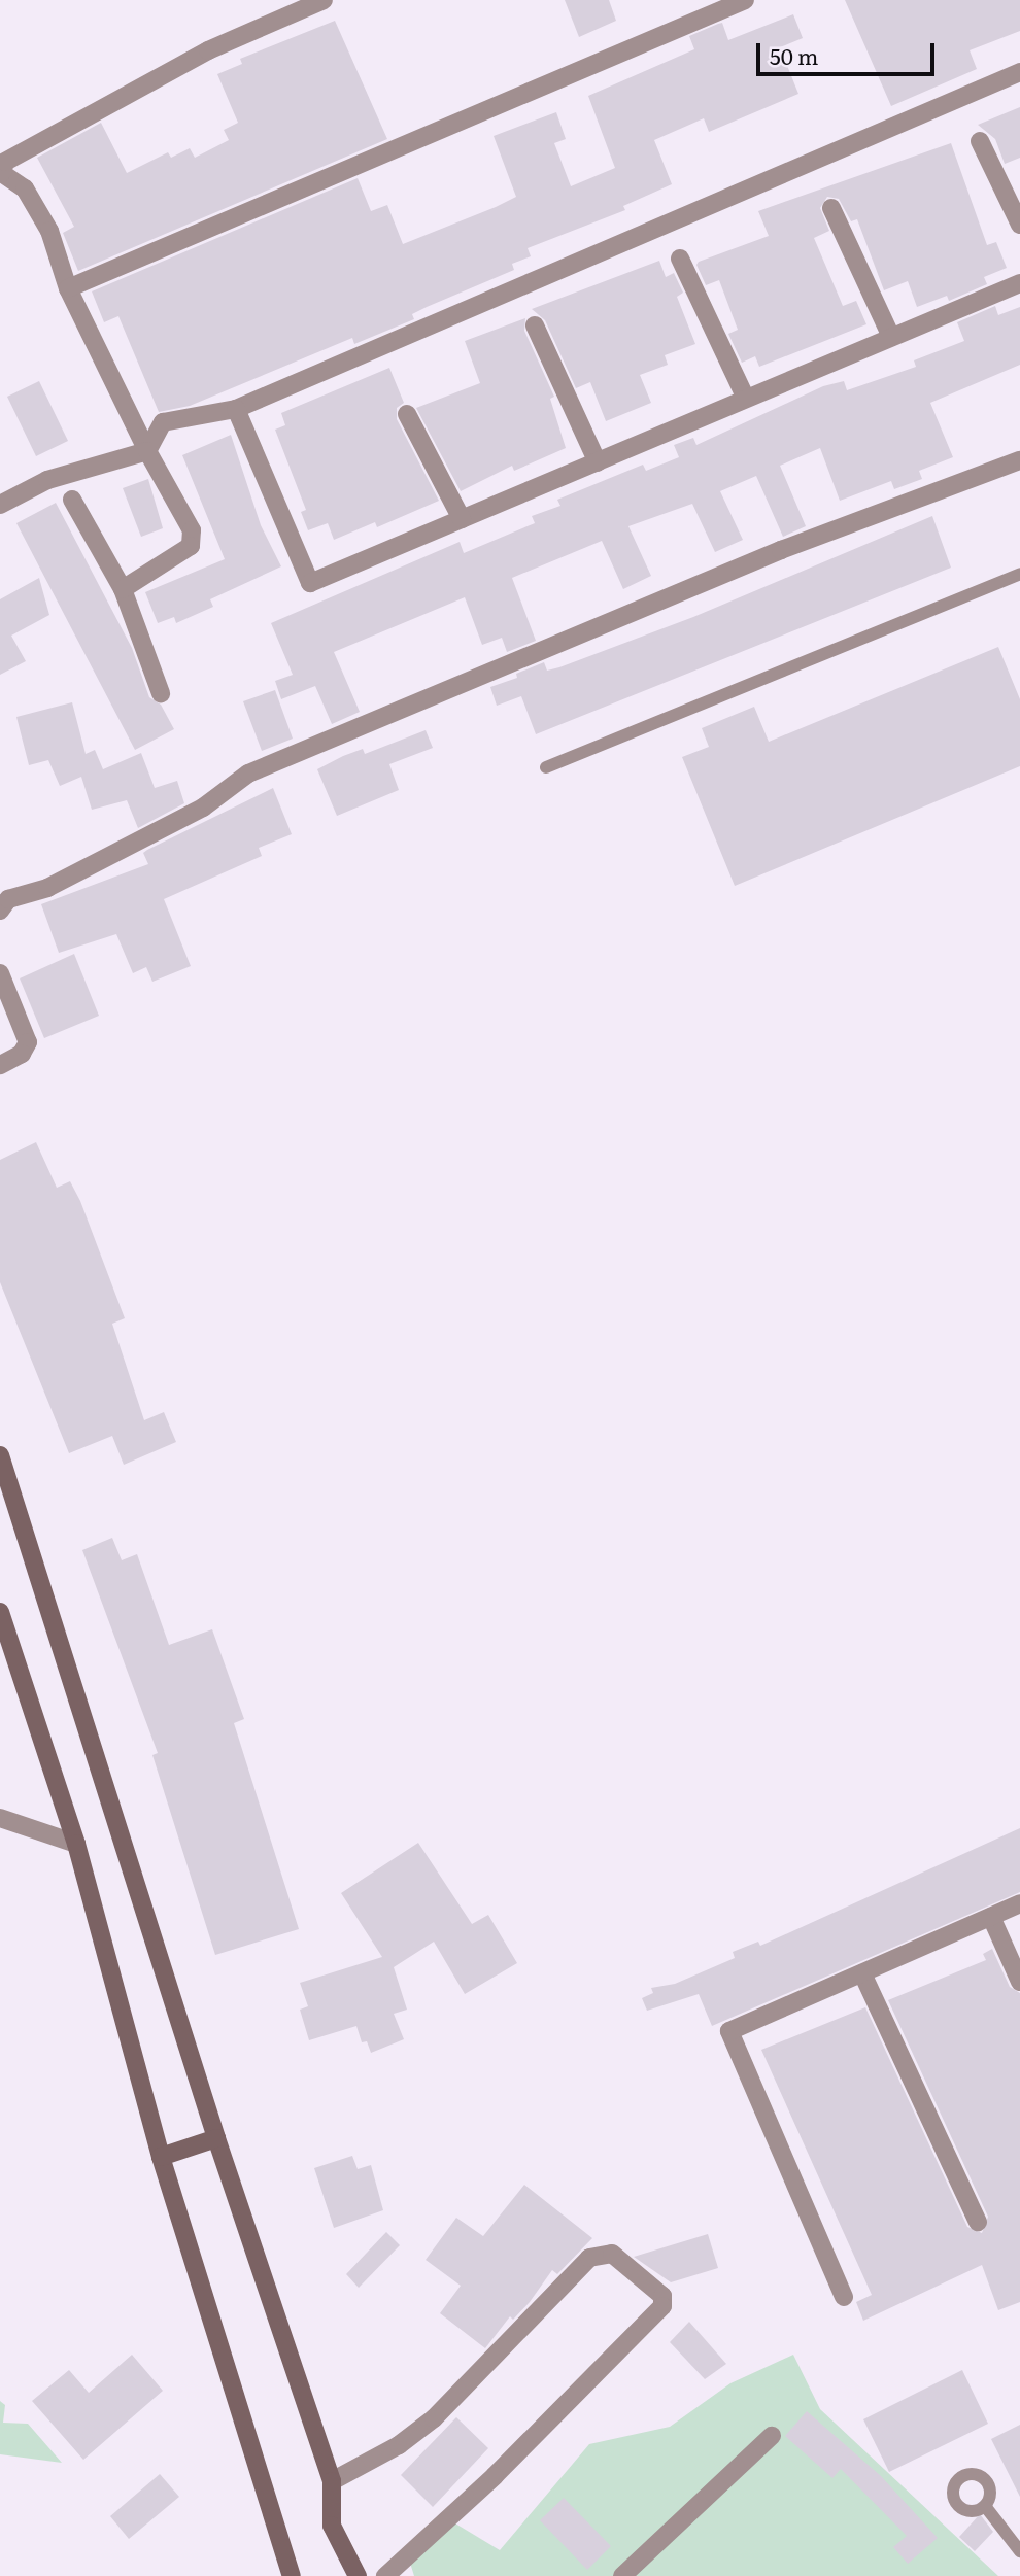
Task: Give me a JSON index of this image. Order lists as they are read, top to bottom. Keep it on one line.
{"scale_bar":"50 m"}
